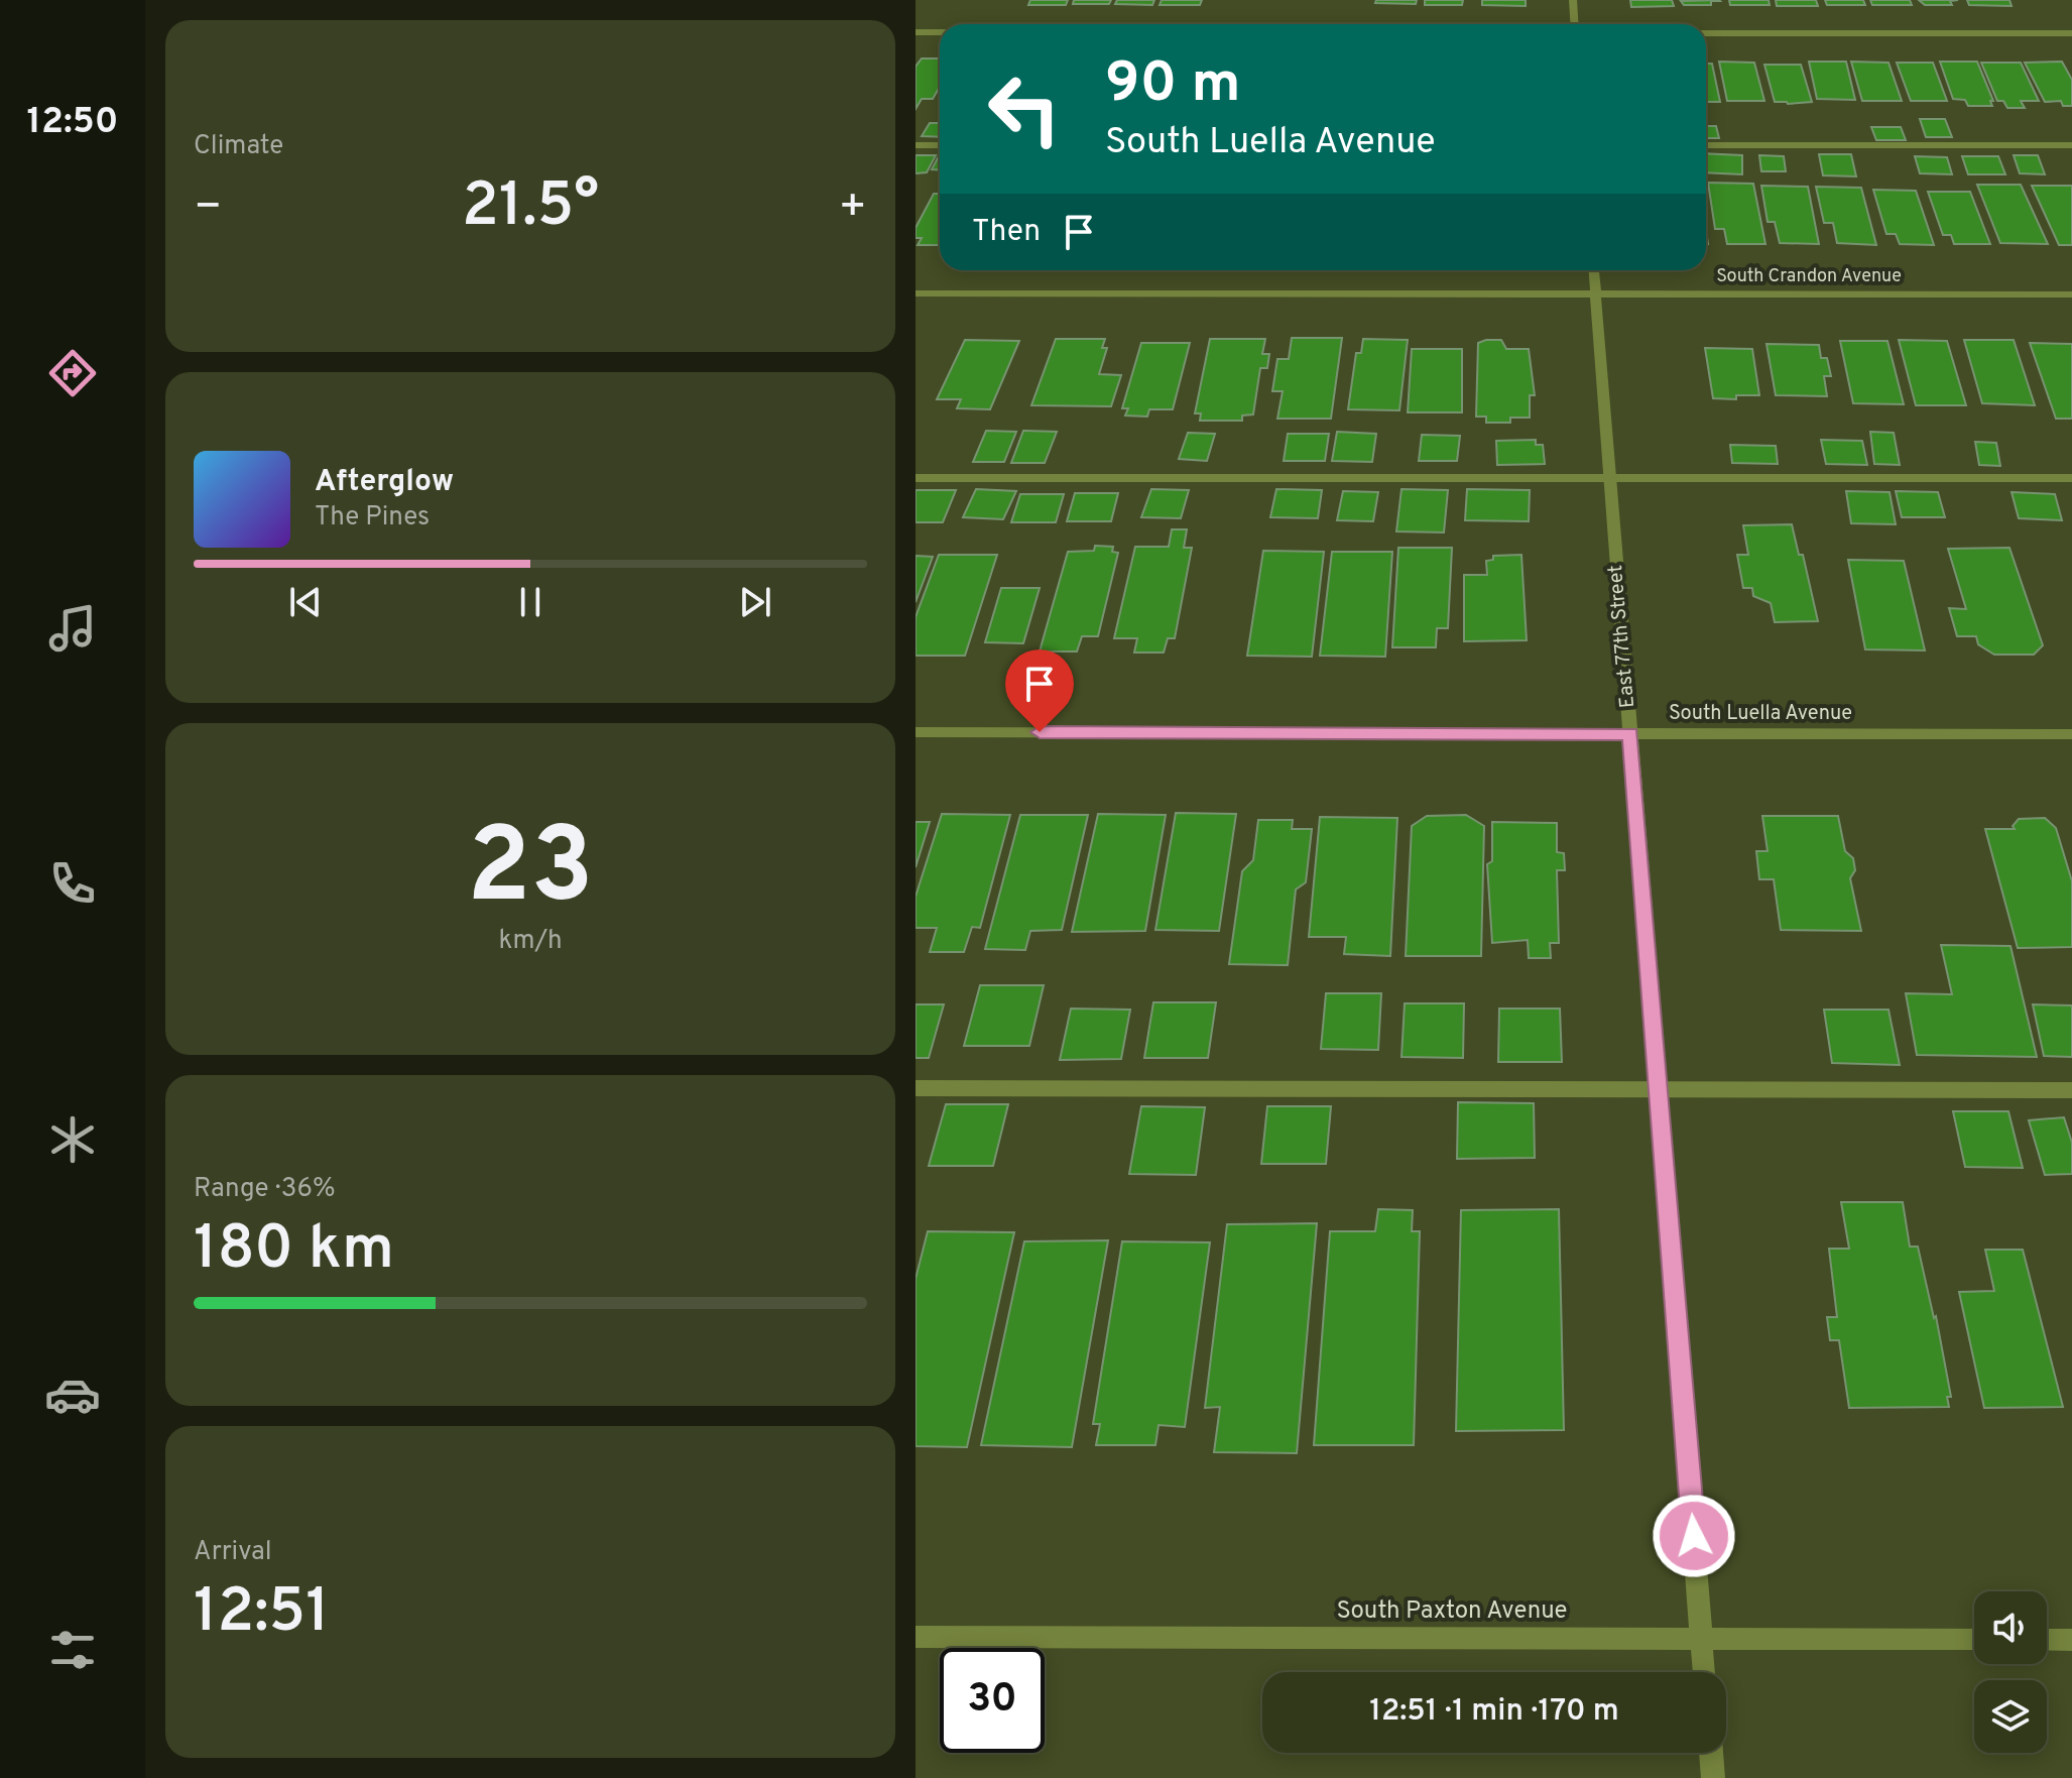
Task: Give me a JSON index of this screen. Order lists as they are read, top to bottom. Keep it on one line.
{"streets":{"street":["South Crandon Avenue","East 77th Street","South Luella Avenue","South Paxton Avenue"]},"crossings":[["South Crandon Avenue","East 77th Street"],["East 77th Street","South Luella Avenue"],["East 77th Street","South Paxton Avenue"]],"page":{"tabs":"12:50","tile":["Climate",["23","km/h"],["Range · 36%","180 km"],["Arrival","12:51"]],"turn":["90 m","South Luella Avenue"],"heat":["−","21.5°","+"],"then":"Then","song":["Afterglow","The Pines"],"limit":"30","trip":"12:51 · 1 min · 170 m"}}
